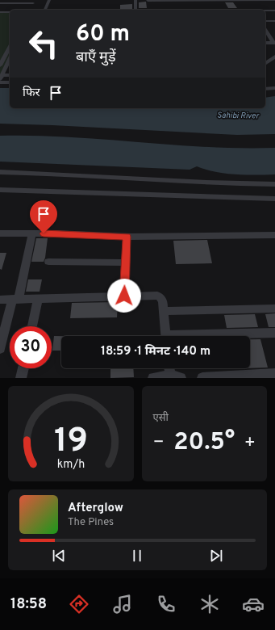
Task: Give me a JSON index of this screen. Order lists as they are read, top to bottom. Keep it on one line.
{"water":["Sahibi River"],"page":{"turn":["60 m","बाएँ मुड़ें"],"then":"फिर","limit":"30","trip":"18:59 · 1 मिनट · 140 m","tile":"एसी","heat":["−","20.5°","+"],"song":["Afterglow","The Pines"],"tabs":"18:58","gauge":["19","km/h"]}}
